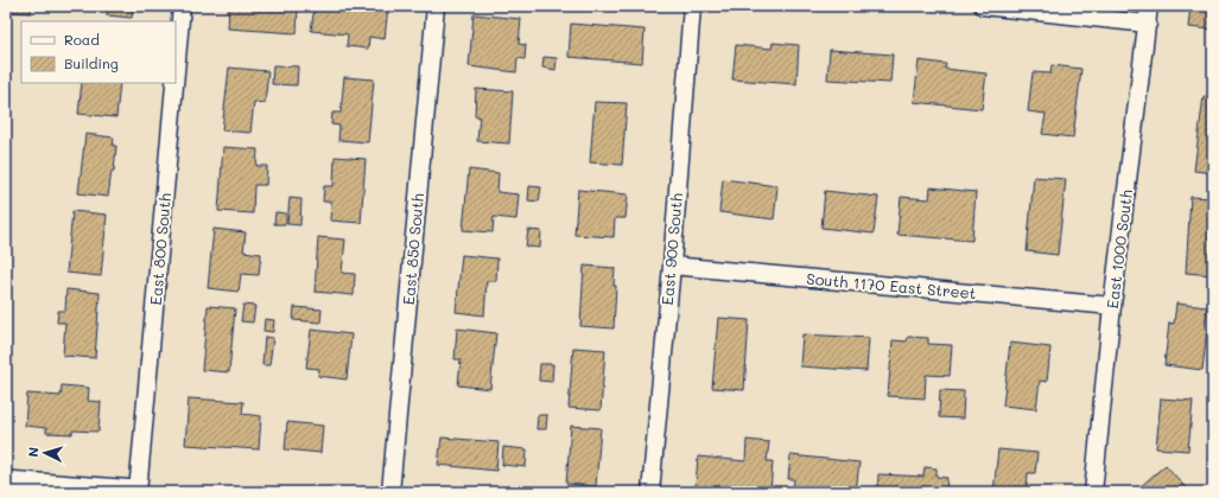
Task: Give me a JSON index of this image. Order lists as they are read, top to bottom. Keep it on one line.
{"streets":{"street":["East 800 South","East 850 South","East 900 South","East 1000 South","South 1170 East Street"]},"crossings":[["East 900 South","South 1170 East Street"],["East 1000 South","South 1170 East Street"]],"legend":["Road","Building"],"north":"left"}
